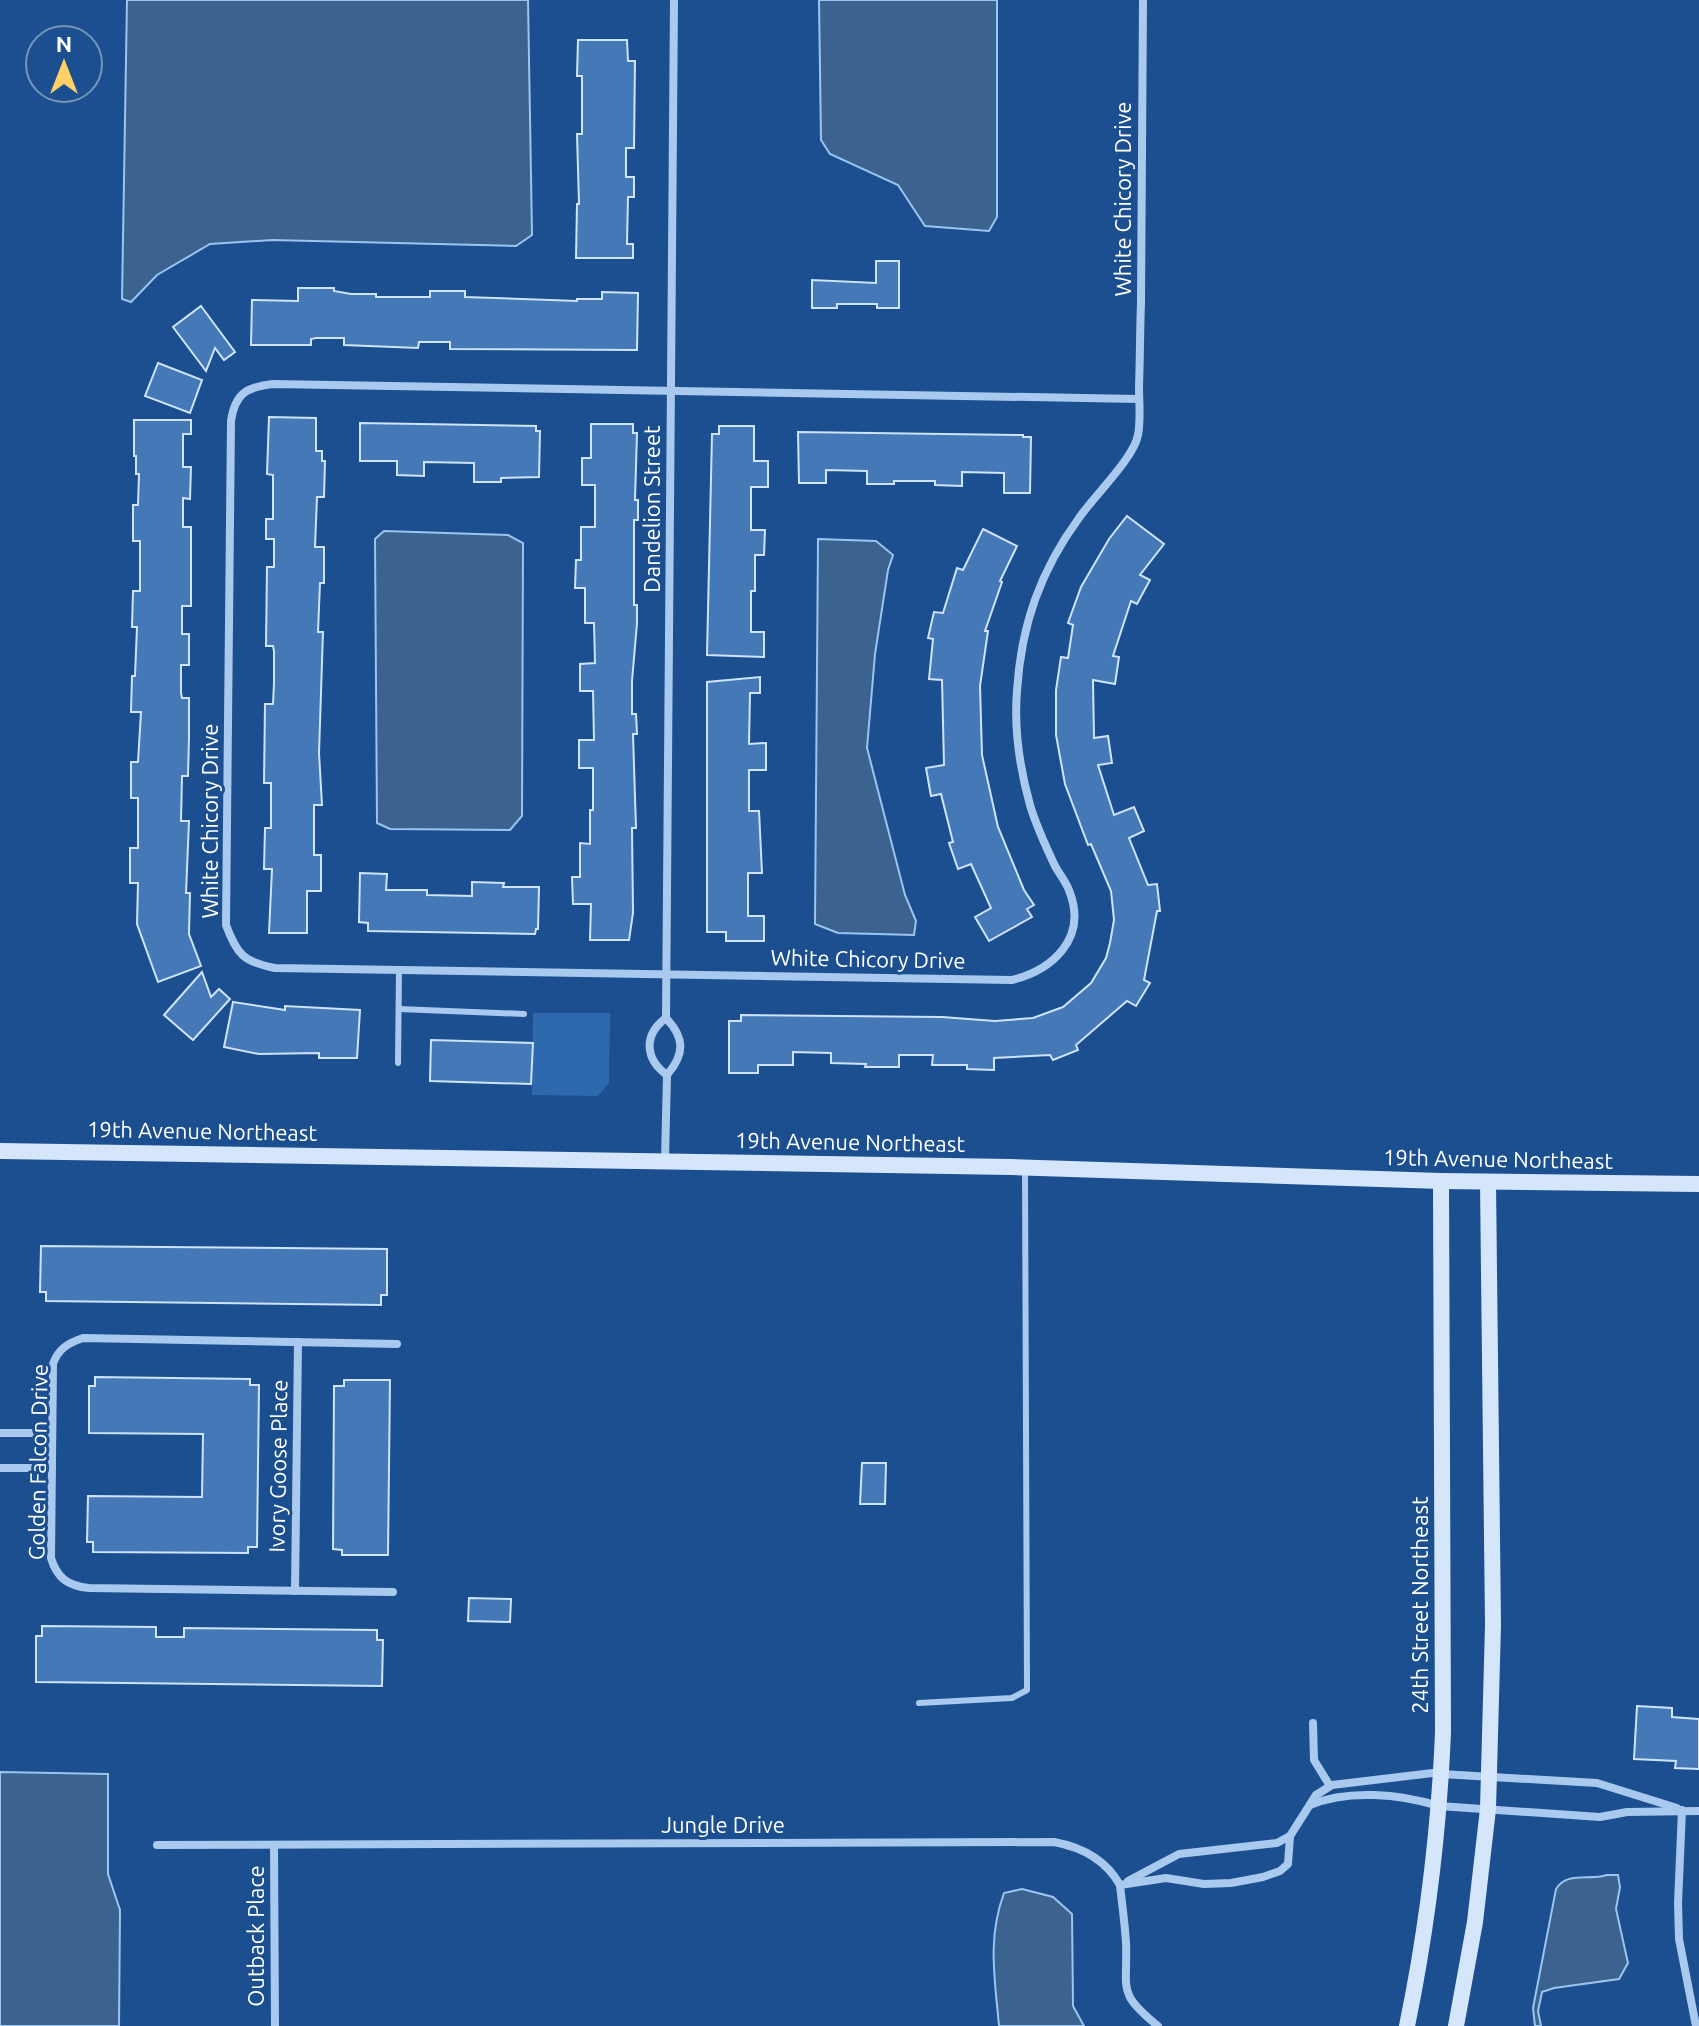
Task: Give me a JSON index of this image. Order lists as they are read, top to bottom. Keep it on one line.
{"streets":{"street":["White Chicory Drive","Dandelion Street","19th Avenue Northeast","Golden Falcon Drive","Ivory Goose Place","24th Street Northeast","Jungle Drive","Outback Place"]},"crossings":[["White Chicory Drive","Dandelion Street"],["Dandelion Street","19th Avenue Northeast"],["19th Avenue Northeast","24th Street Northeast"],["Golden Falcon Drive","Ivory Goose Place"],["Jungle Drive","Outback Place"]],"north":"top"}
